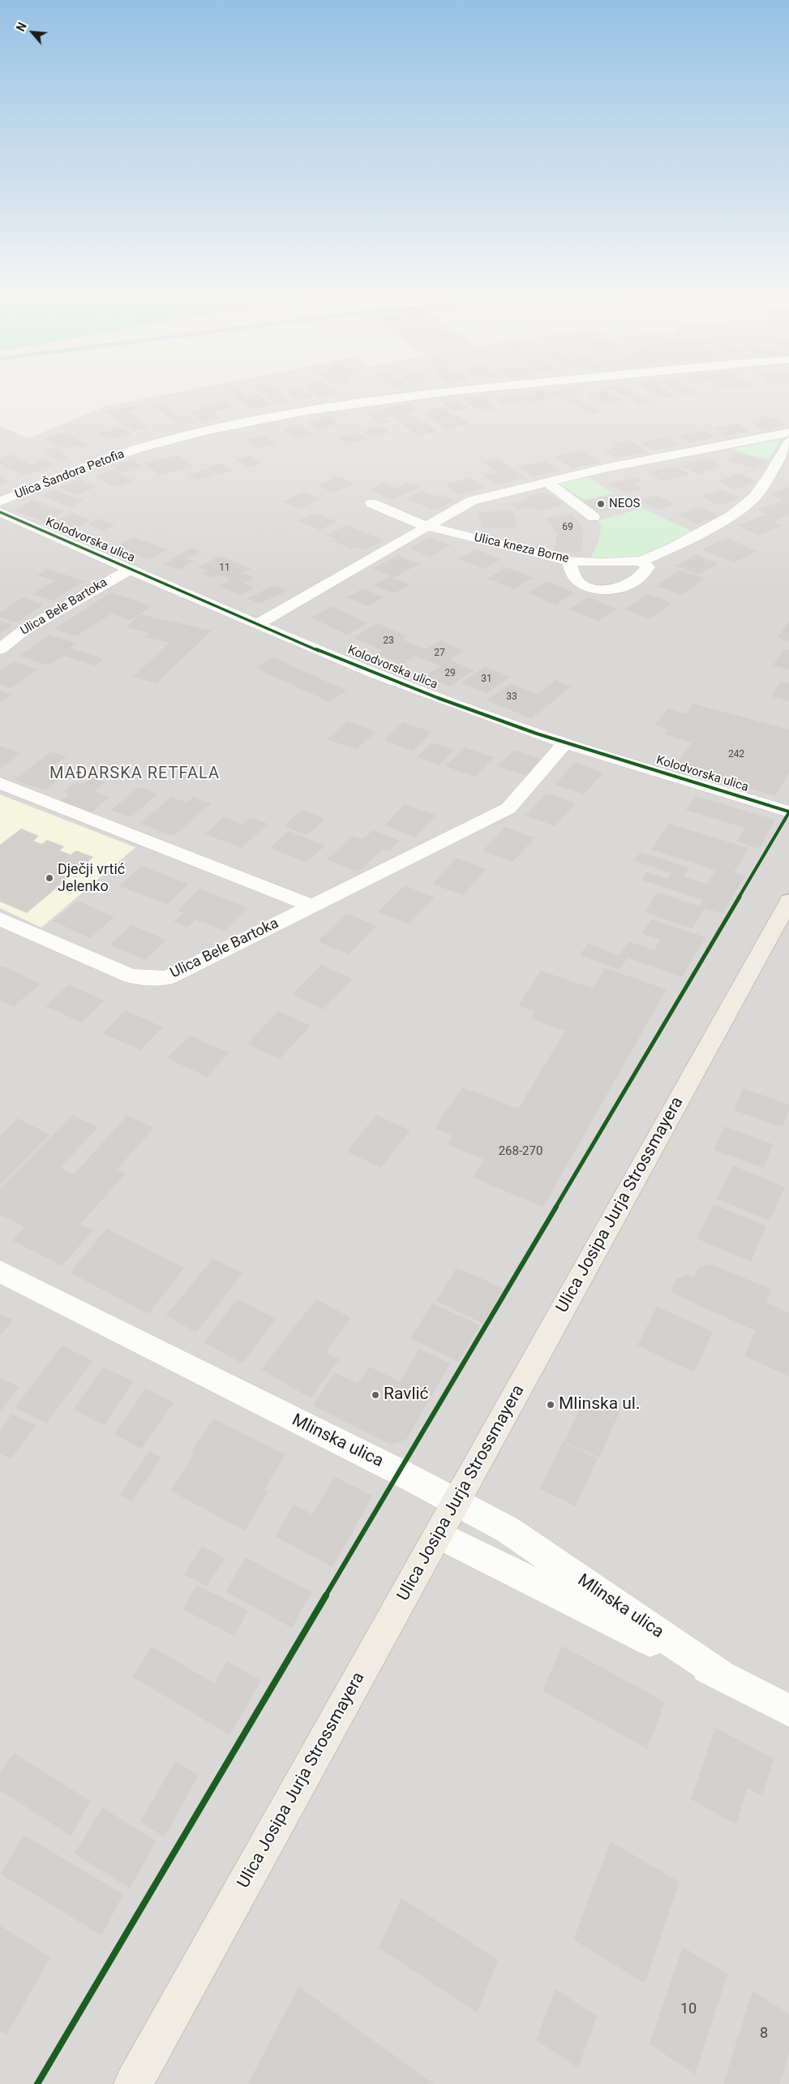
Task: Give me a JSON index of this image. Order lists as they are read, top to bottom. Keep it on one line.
{"streets":{"main road":["Ulica Josipa Jurja Strossmayera"],"street":["Ulica Šandora Petofia","Kolodvorska ulica","Ulica kneza Borne","Ulica Bele Bartoka","Mlinska ulica"]},"crossings":[["Kolodvorska ulica","Ulica Bele Bartoka"],["Ulica Josipa Jurja Strossmayera","Mlinska ulica"]],"districts":["MAĐARSKA RETFALA"],"places":["NEOS","Dječji vrtić Jelenko","Ravlić","Mlinska ul."],"house_numbers":["69","11","23","27","29","31","33","242","268-270","10","8"],"north":"top left"}
